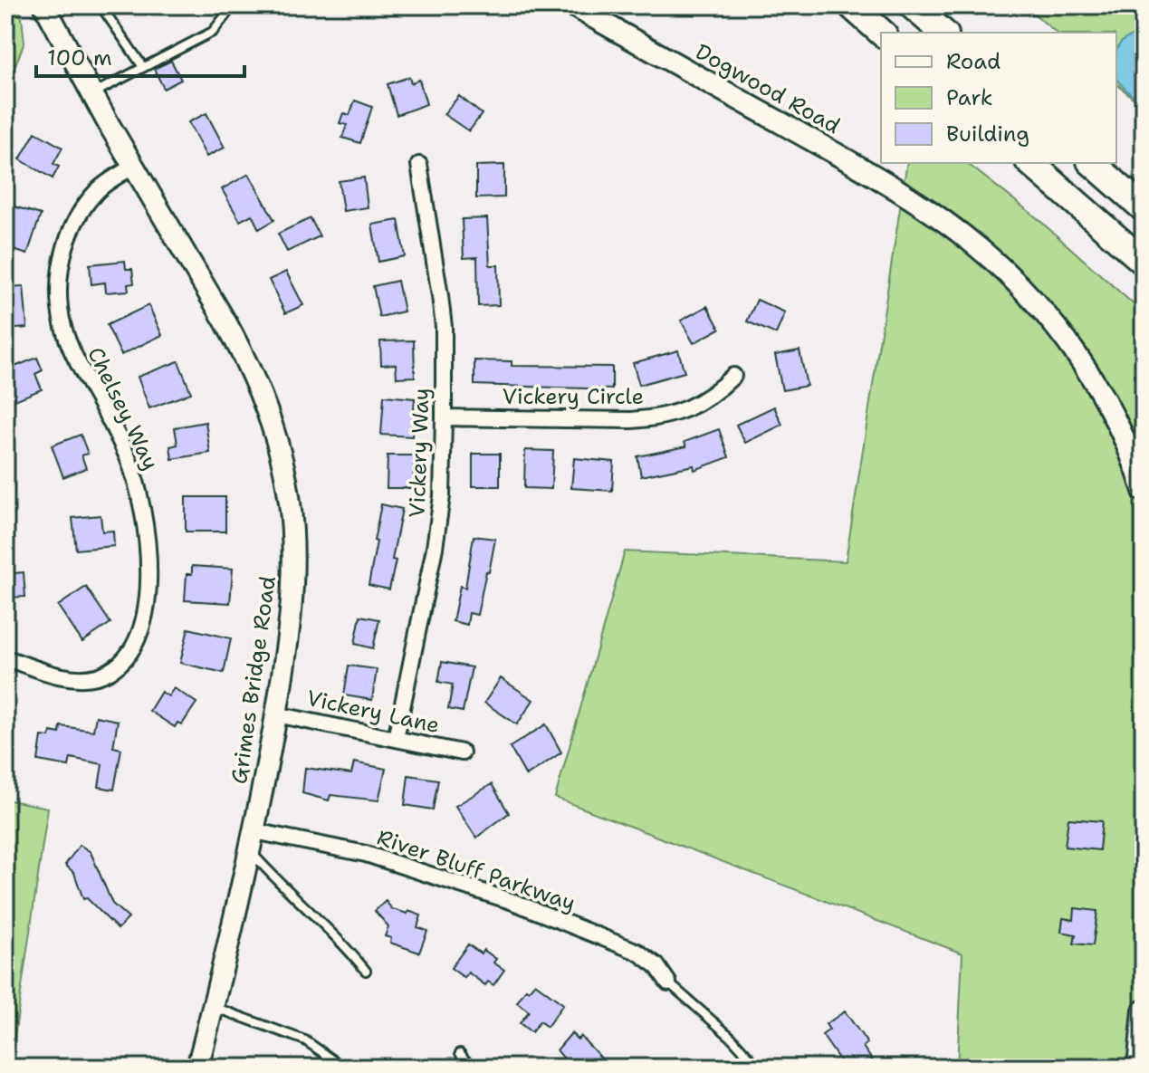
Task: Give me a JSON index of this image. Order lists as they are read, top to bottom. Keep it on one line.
{"streets":{"street":["Dogwood Road","Vickery Circle","Chelsey Way","Vickery Way","Grimes Bridge Road","Vickery Lane","River Bluff Parkway"]},"crossings":[["Vickery Circle","Vickery Way"],["Chelsey Way","Grimes Bridge Road"],["Vickery Way","Vickery Lane"],["Grimes Bridge Road","Vickery Lane"],["Grimes Bridge Road","River Bluff Parkway"]],"legend":["Road","Park","Building"],"scale_bar":"100 m"}
